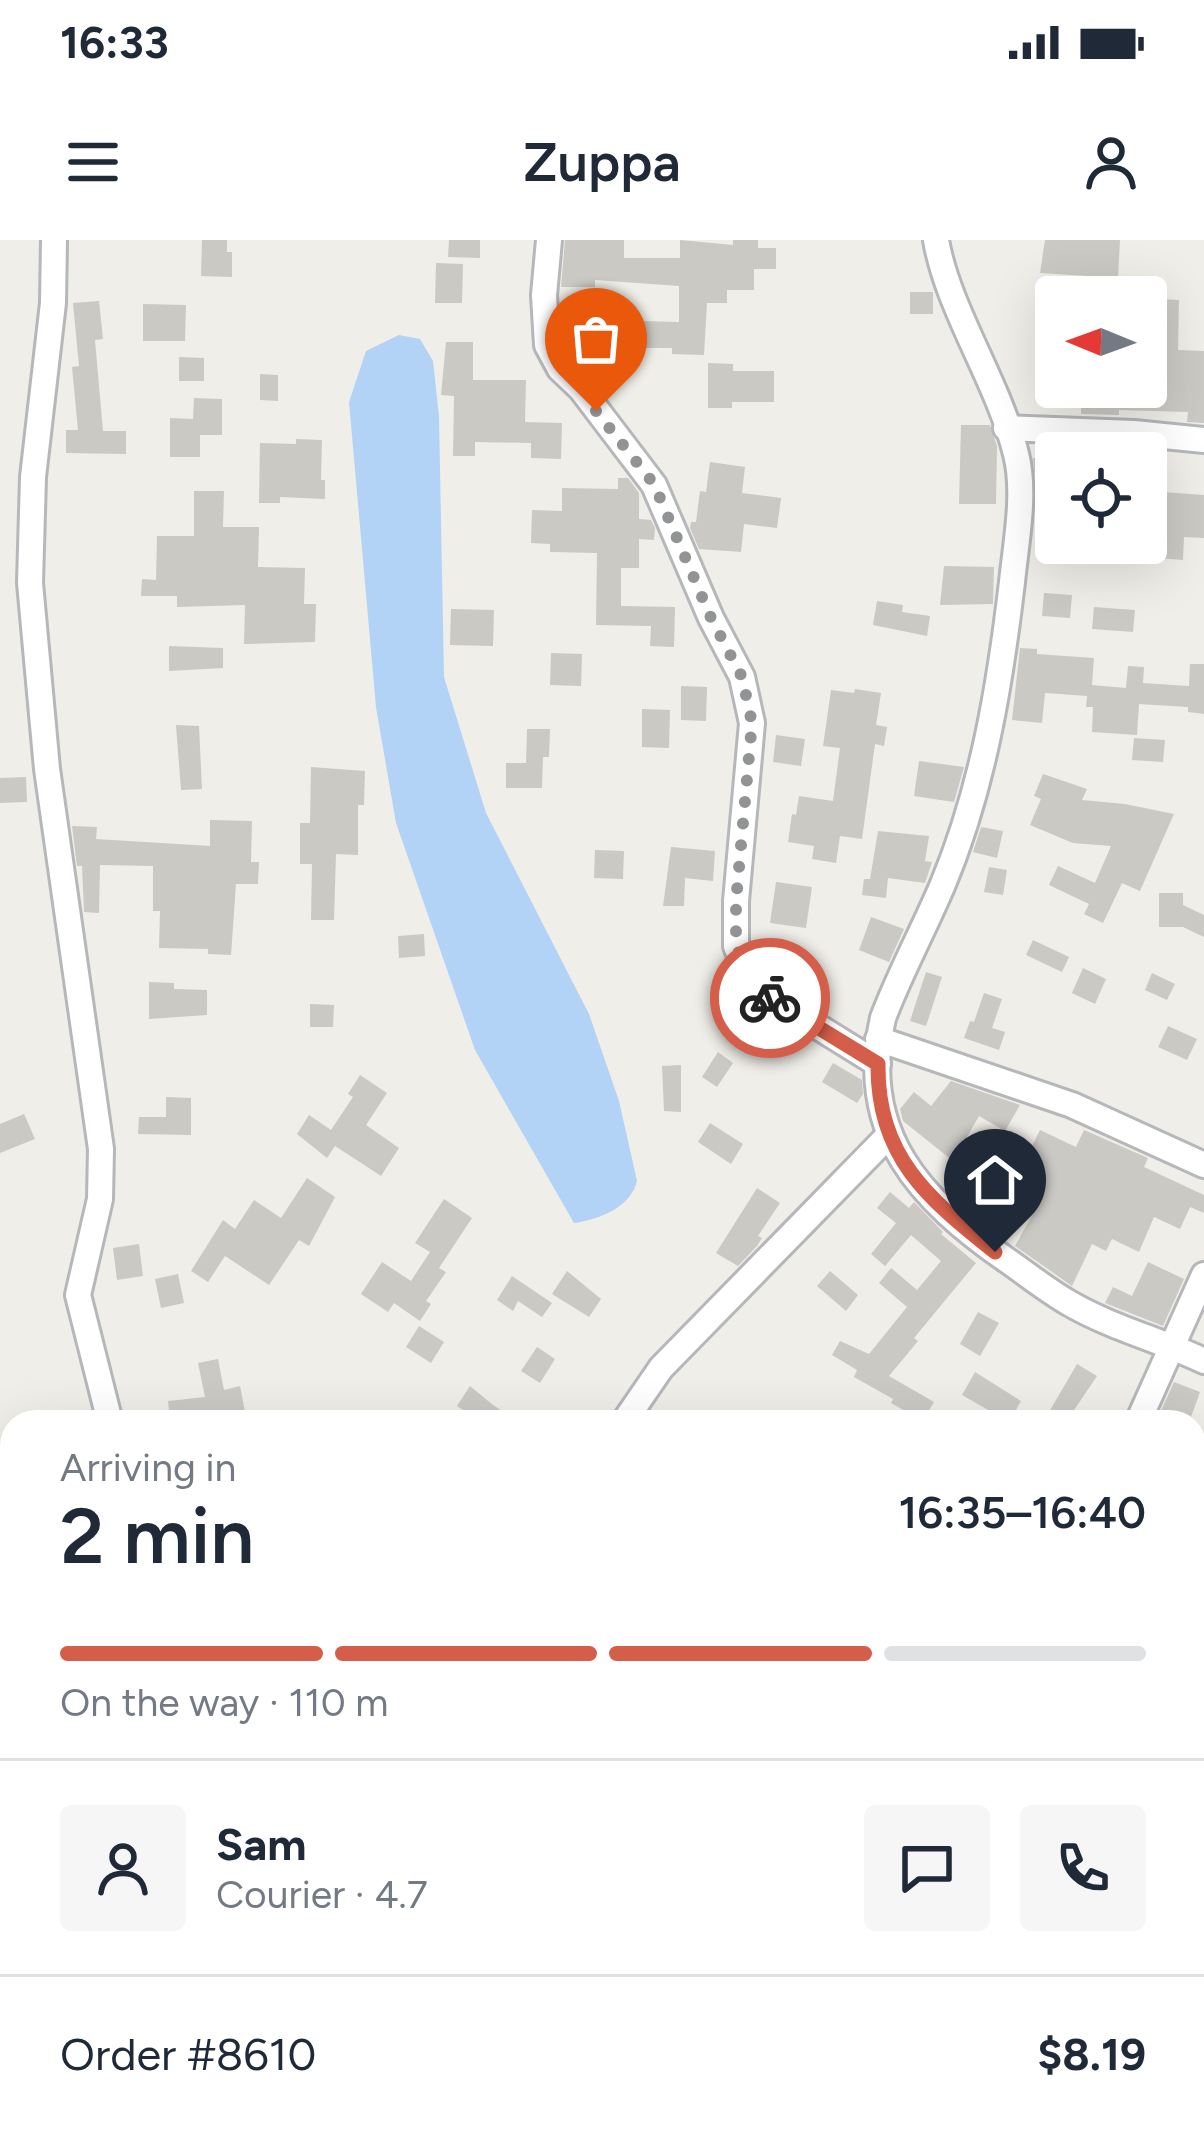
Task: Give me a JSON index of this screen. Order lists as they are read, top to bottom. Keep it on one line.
{"north":"left","page":{"status":"16:33","header":"Zuppa","heading":["2 min","Arriving in","16:35–16:40"],"panel":["Sam","Courier · 4.7","Order #8610","$8.19"],"bar":"On the way · 110 m"}}
